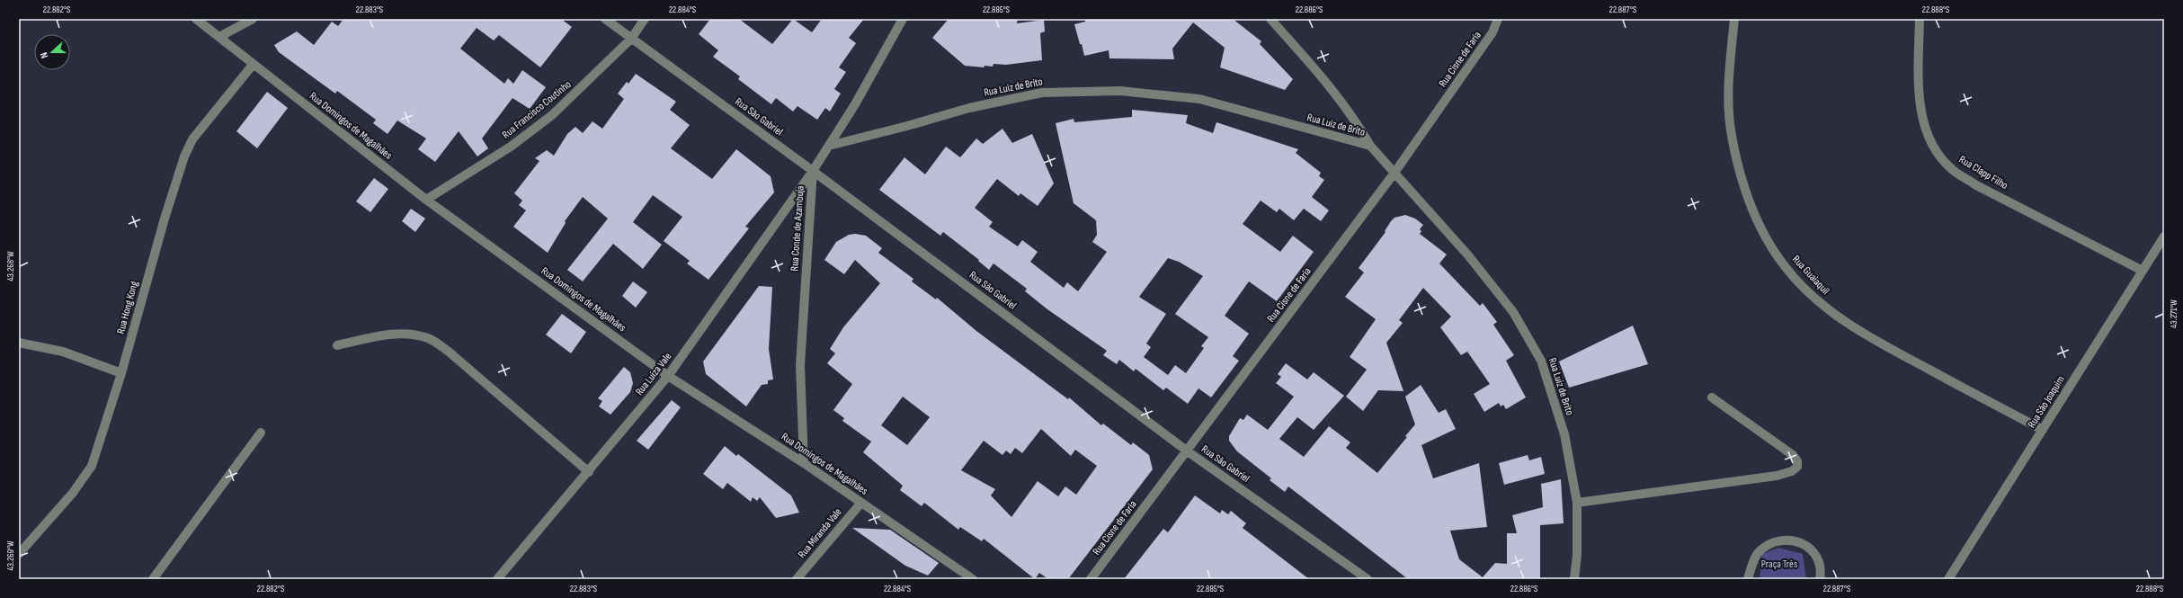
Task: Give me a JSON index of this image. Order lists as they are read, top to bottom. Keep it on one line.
{"streets":{"street":["Rua Cisne de Faria","Rua Luiz de Brito","Rua Francisco Coutinho","Rua São Gabriel","Rua Domingos de Magalhães","Rua Clapp Filho","Rua Conde de Azambuja","Rua Guaiaquil","Rua Hong Kong","Rua Luiza Vale","Rua São Joaquim","Rua Miranda Vale"]},"crossings":[["Rua Cisne de Faria","Rua Luiz de Brito"],["Rua Cisne de Faria","Rua São Gabriel"],["Rua Luiz de Brito","Rua Conde de Azambuja"],["Rua Francisco Coutinho","Rua São Gabriel"],["Rua Francisco Coutinho","Rua Domingos de Magalhães"],["Rua São Gabriel","Rua Conde de Azambuja"],["Rua São Gabriel","Rua Luiza Vale"],["Rua Domingos de Magalhães","Rua Conde de Azambuja"],["Rua Domingos de Magalhães","Rua Hong Kong"],["Rua Domingos de Magalhães","Rua Luiza Vale"],["Rua Domingos de Magalhães","Rua Miranda Vale"],["Rua Clapp Filho","Rua São Joaquim"],["Rua Conde de Azambuja","Rua Luiza Vale"],["Rua Guaiaquil","Rua São Joaquim"]],"parks":["Praça Três"],"north":"left","coordinates":["22.882°S","22.883°S","22.884°S","22.885°S","22.886°S","22.887°S","22.888°S","43.268°W","43.271°W","43.269°W"]}
